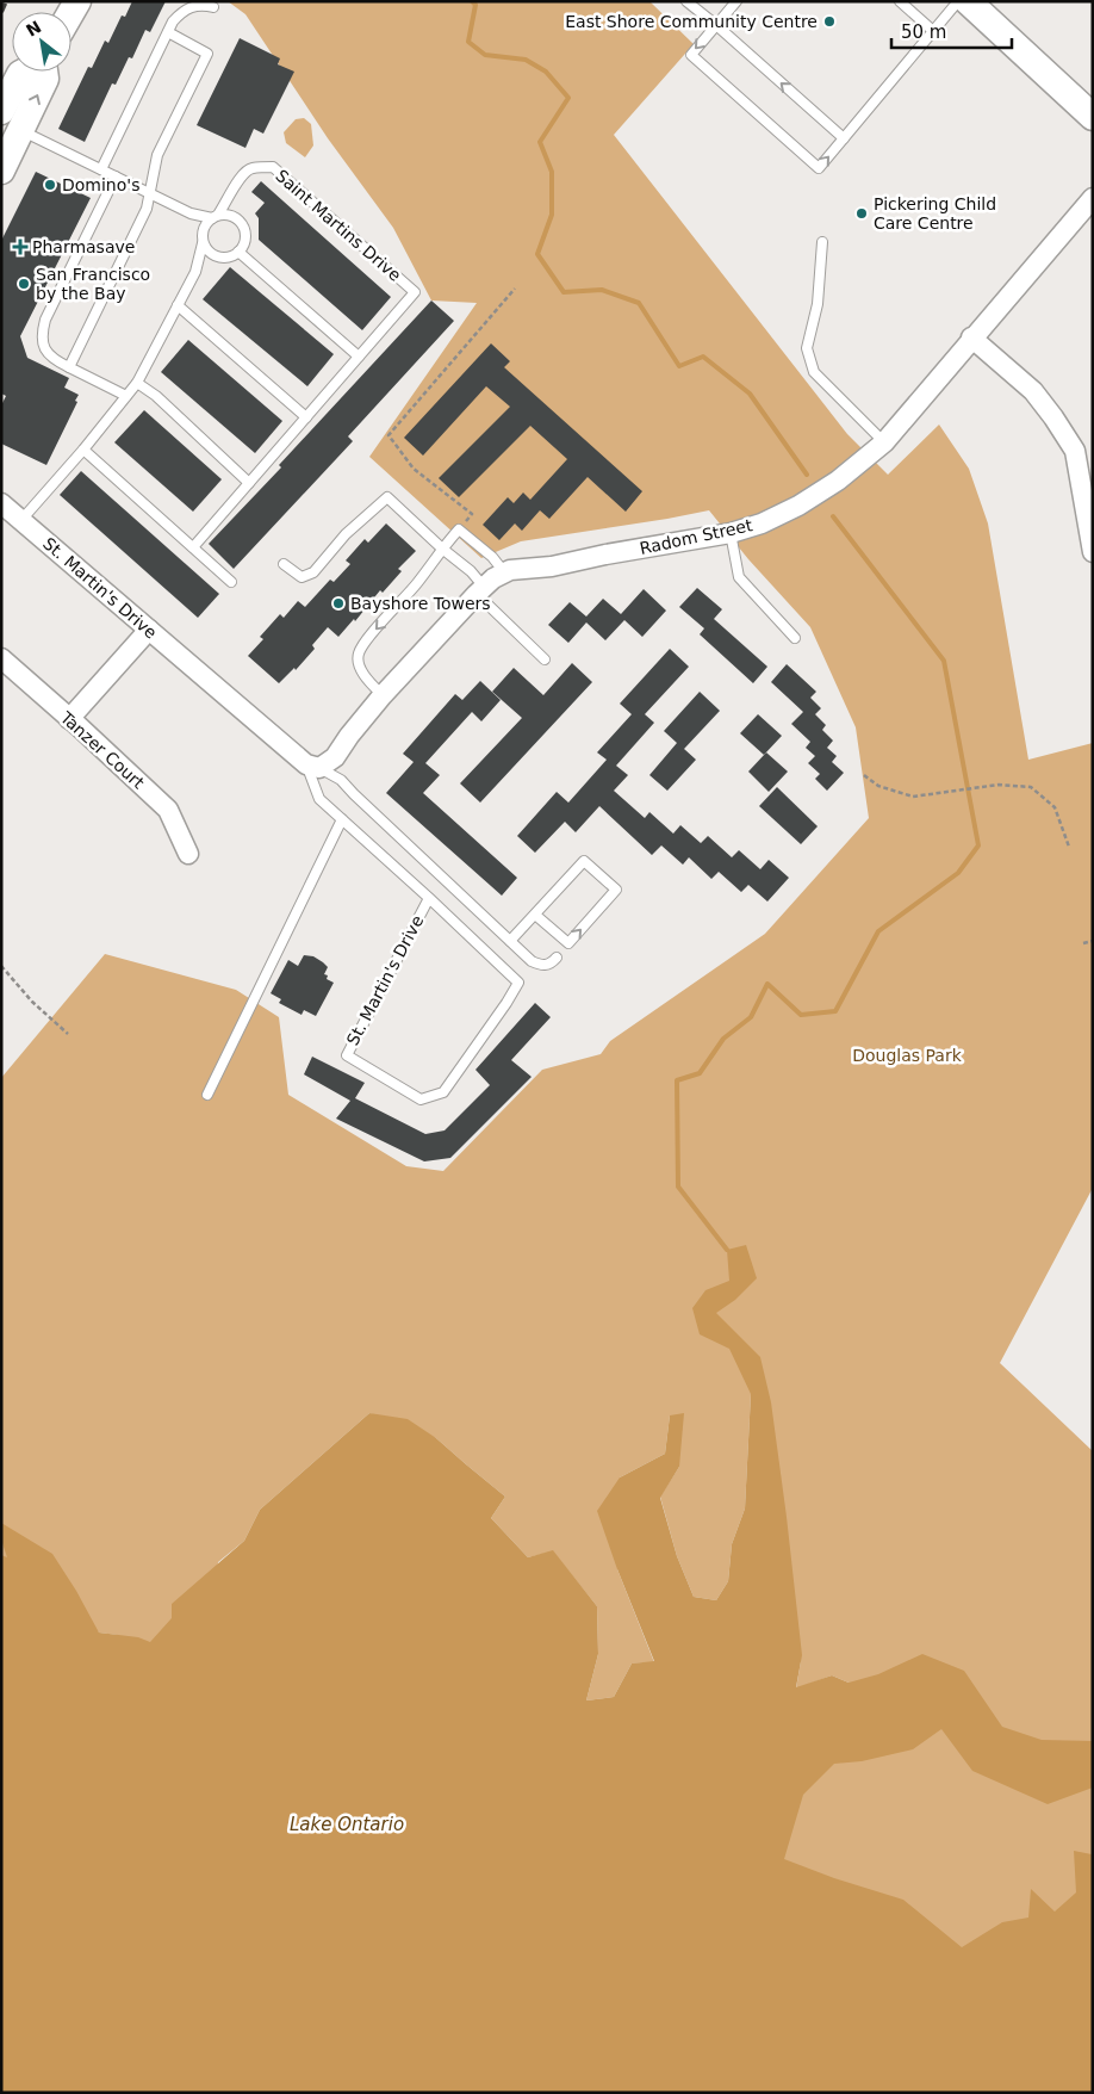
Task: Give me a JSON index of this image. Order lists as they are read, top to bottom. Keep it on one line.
{"streets":{"street":["Radom Street","St. Martin's Drive","Tanzer Court"],"lane":["Saint Martins Drive"]},"crossings":[["Radom Street","St. Martin's Drive"]],"water":["Lake Ontario"],"parks":["Douglas Park"],"places":{"other":["East Shore Community Centre","Domino's","Pickering Child Care Centre","San Francisco by the Bay","Bayshore Towers"],"health":["Pharmasave"]},"scale_bar":"50 m","north":"top left"}
